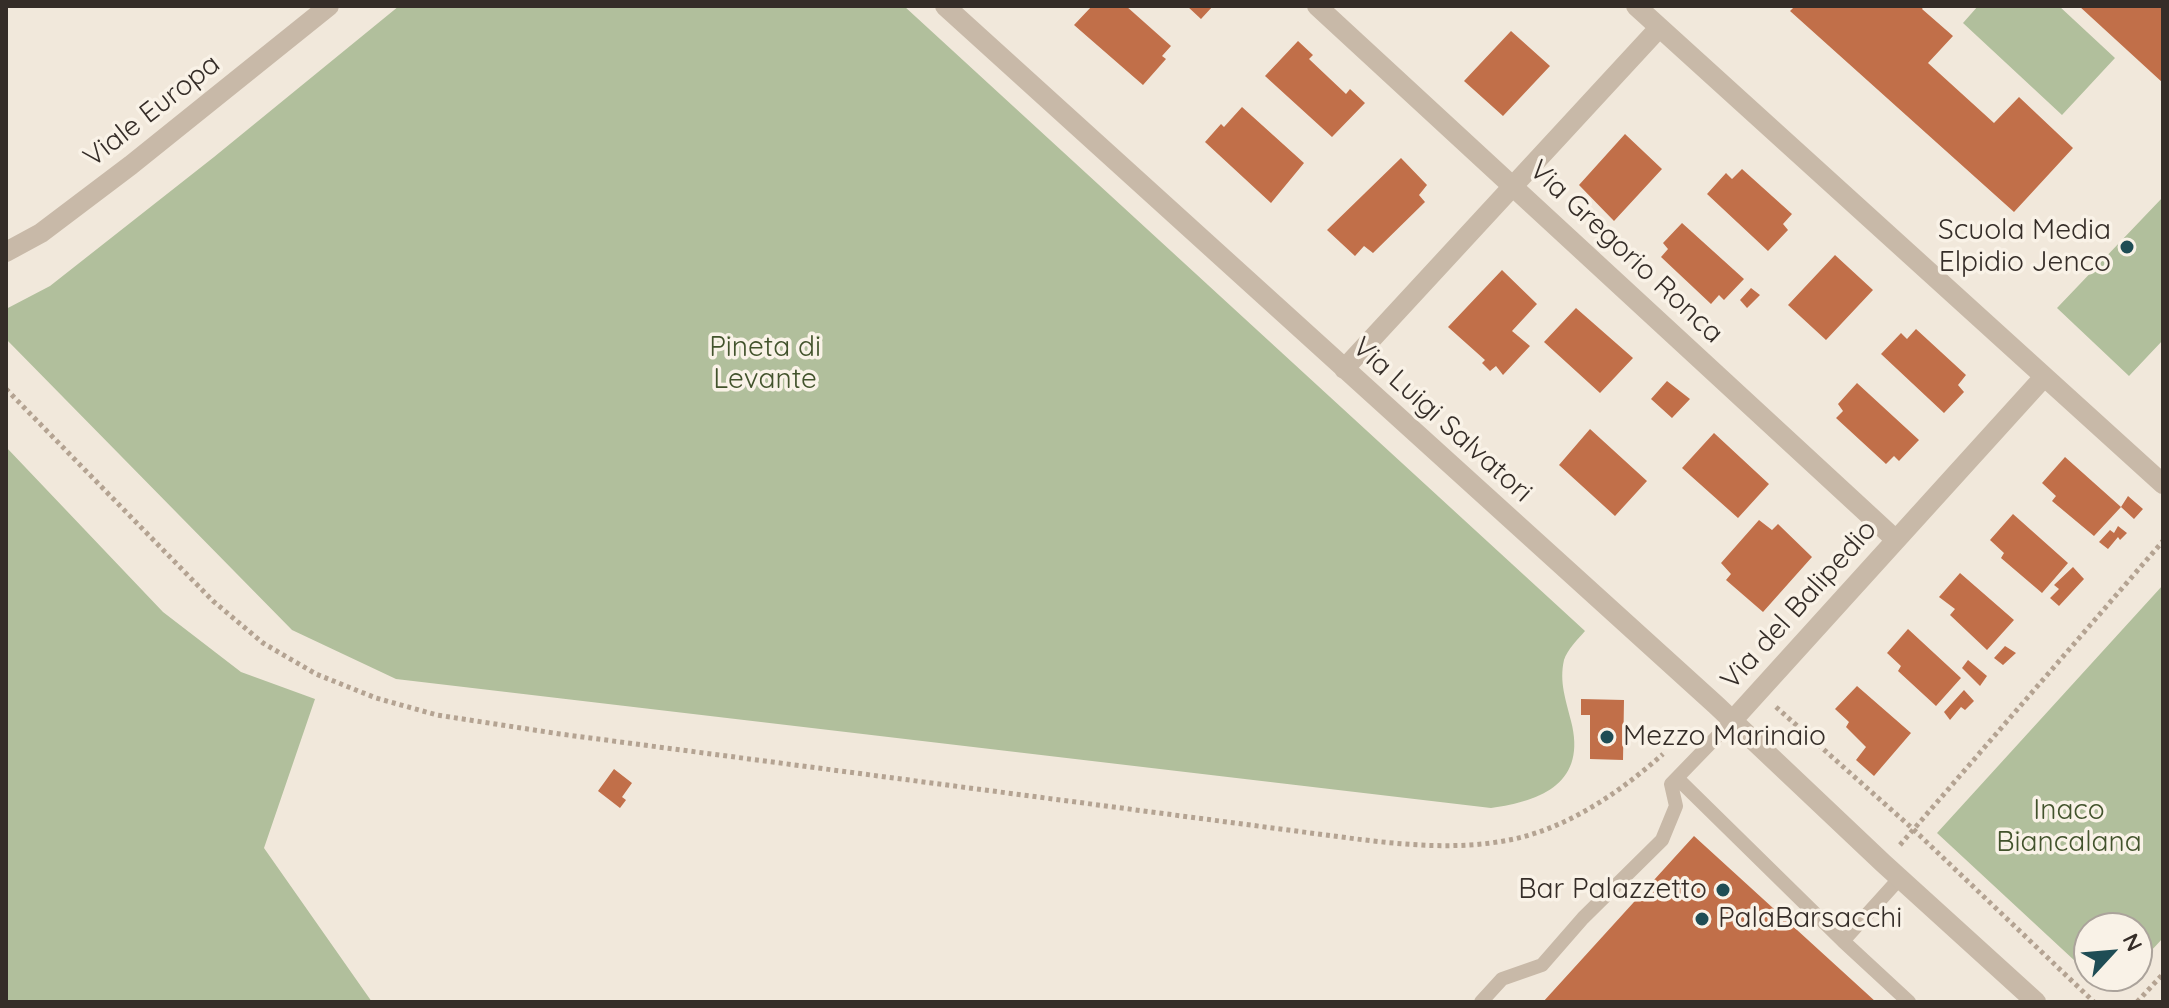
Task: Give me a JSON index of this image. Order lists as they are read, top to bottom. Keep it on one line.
{"streets":{"street":["Viale Europa","Via Gregorio Ronca","Via Luigi Salvatori","Via del Balipedio"]},"crossings":[["Via Gregorio Ronca","Via del Balipedio"],["Via Luigi Salvatori","Via del Balipedio"]],"parks":["Pineta di Levante","Inaco Biancalana"],"places":["Scuola Media Elpidio Jenco","Mezzo Marinaio","Bar Palazzetto","PalaBarsacchi"],"north":"top right"}
